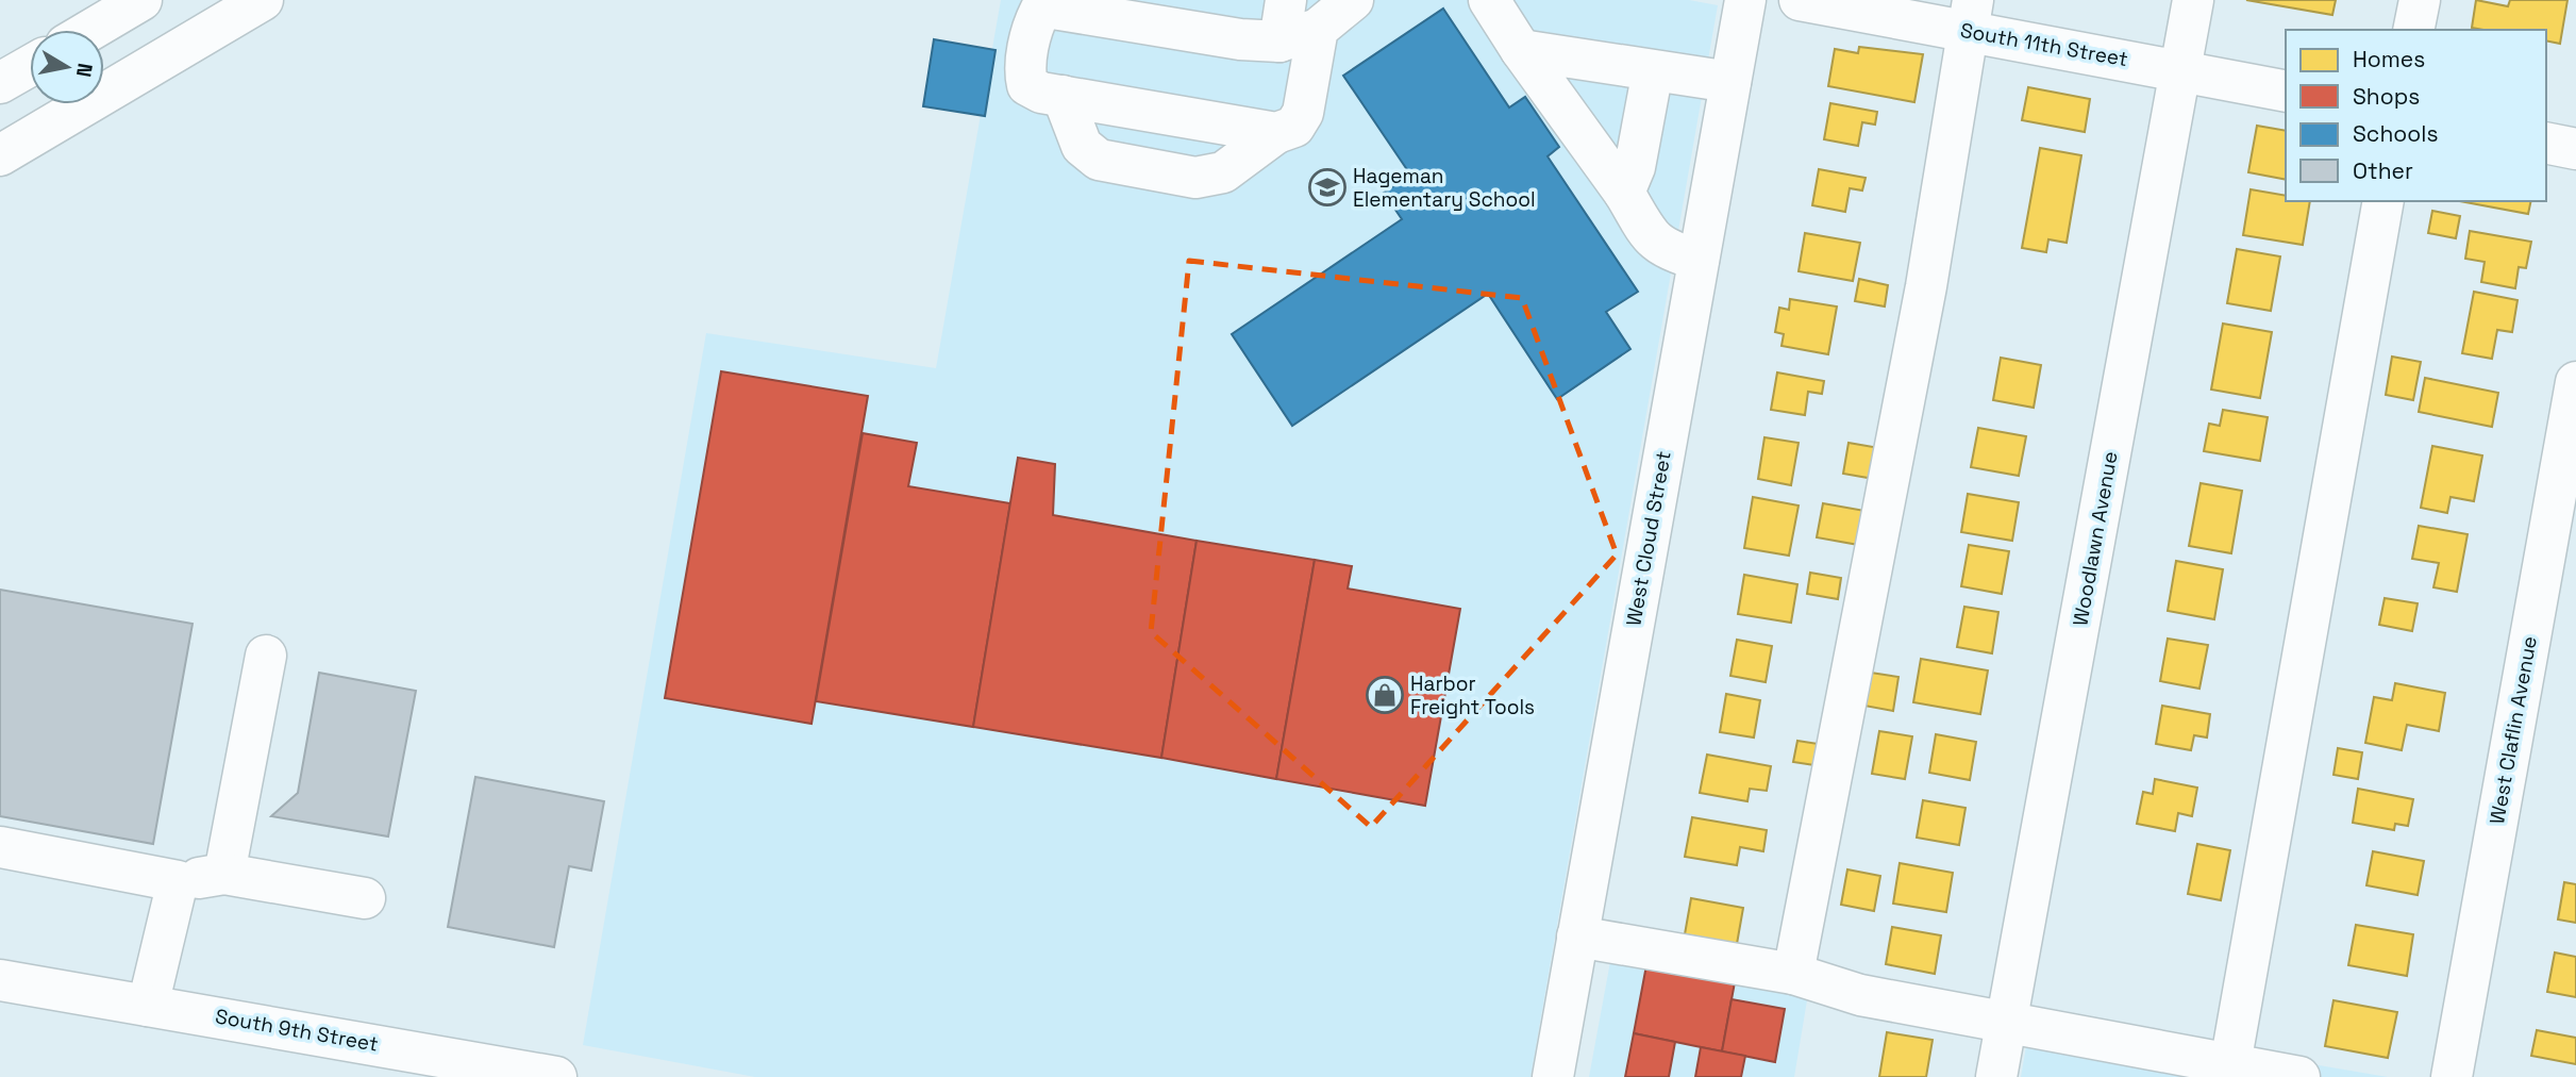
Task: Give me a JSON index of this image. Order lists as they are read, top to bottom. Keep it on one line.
{"streets":{"street":["South 11th Street","West Cloud Street","Woodlawn Avenue","West Claflin Avenue","South 9th Street"]},"crossings":[["South 11th Street","Woodlawn Avenue"]],"places":{"school or university":["Hageman Elementary School"],"shop":["Harbor Freight Tools"]},"legend":["Homes","Shops","Schools","Other"],"north":"right"}
